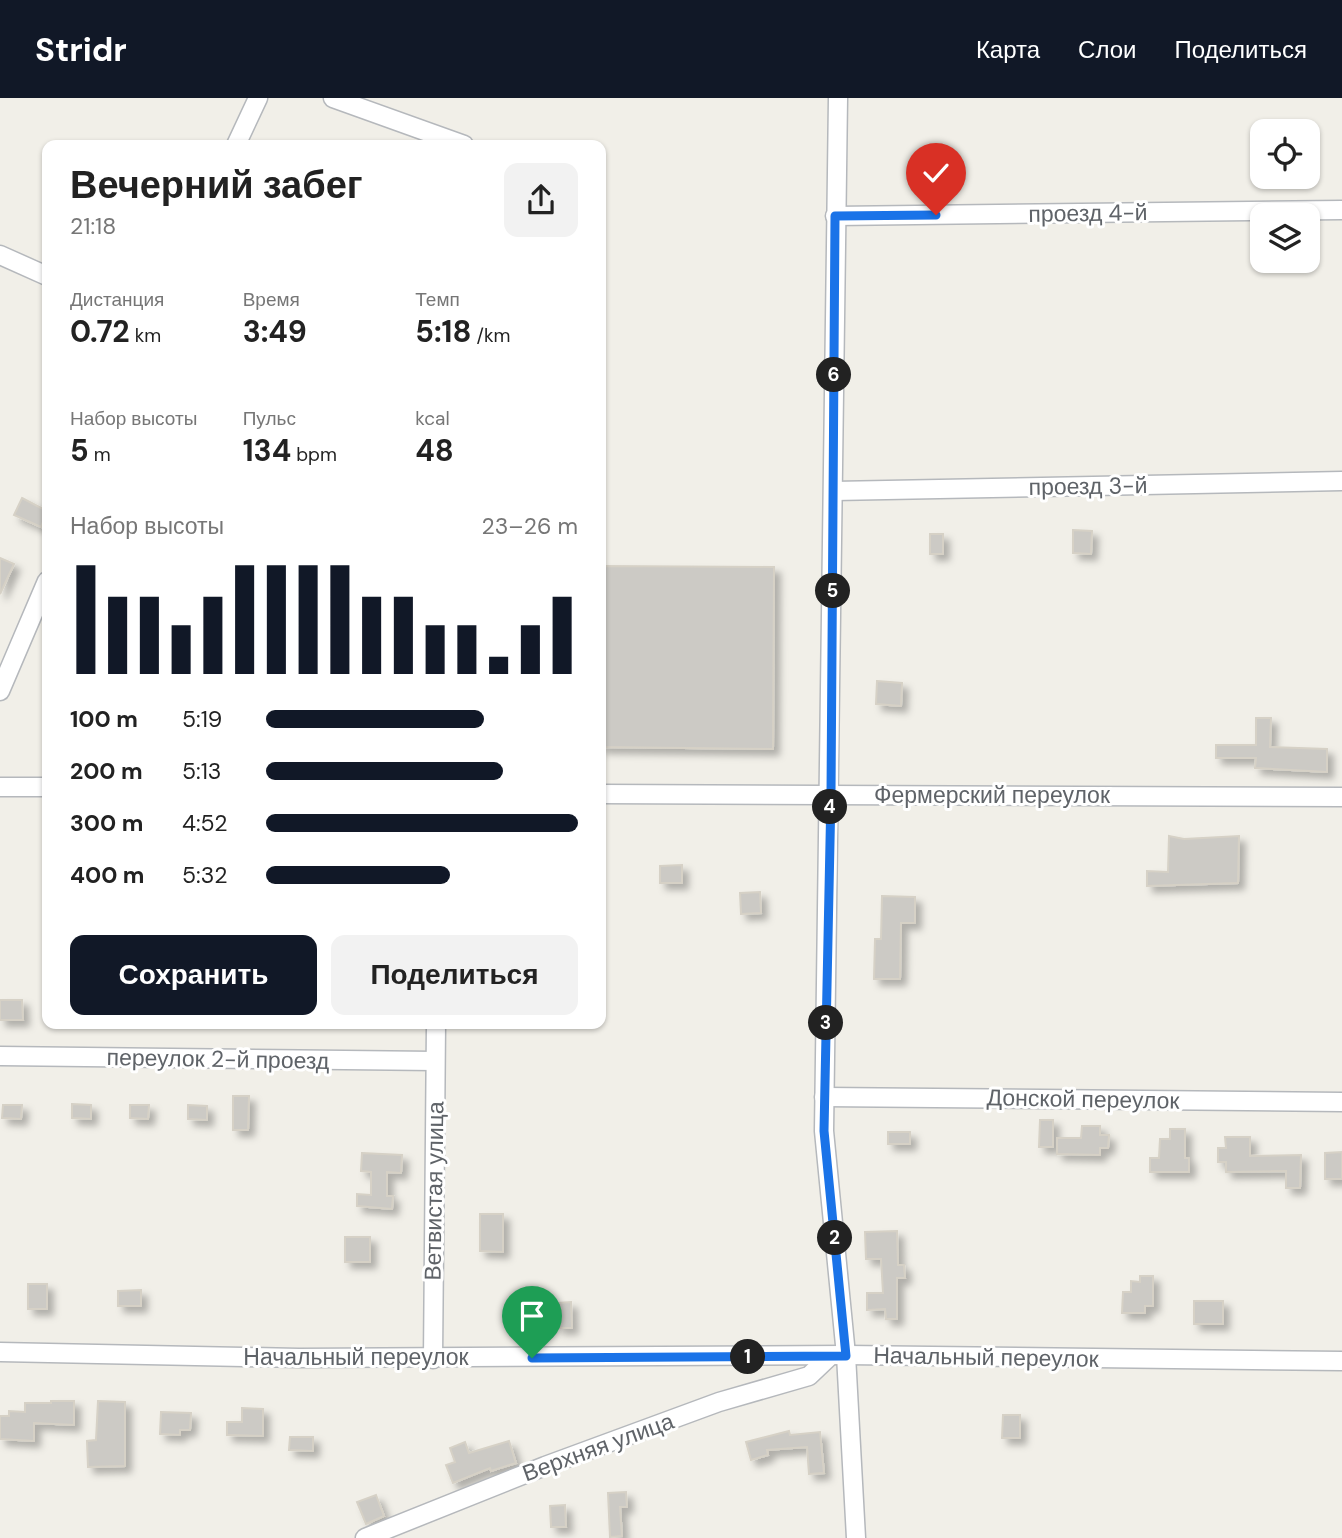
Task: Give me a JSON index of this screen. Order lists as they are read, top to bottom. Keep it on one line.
{"streets":{"street":["проезд 4-й","проезд 3-й","Фермерский переулок","переулок 2-й проезд","Донской переулок","Ветвистая улица","Начальный переулок","Верхняя улица"]},"crossings":[["переулок 2-й проезд","Ветвистая улица"],["Ветвистая улица","Начальный переулок"],["Начальный переулок","Верхняя улица"]],"page":{"header":"Stridr","nav":["Карта","Слои","Поделиться"],"heading":["Вечерний забег","21:18"],"stats":[["Дистанция","0.72 km"],["Время","3:49"],["Темп","5:18 /km"],["Набор высоты","5 m"],["Пульс","134 bpm"],["kcal","48"]],"pins":["6","5","4","3","2","1"],"chart":["Набор высоты","23–26 m"],"list":[{"name":"100 m","note":"5:19"},{"name":"200 m","note":"5:13"},{"name":"300 m","note":"4:52"},{"name":"400 m","note":"5:32"}],"buttons":["Сохранить","Поделиться"]}}
